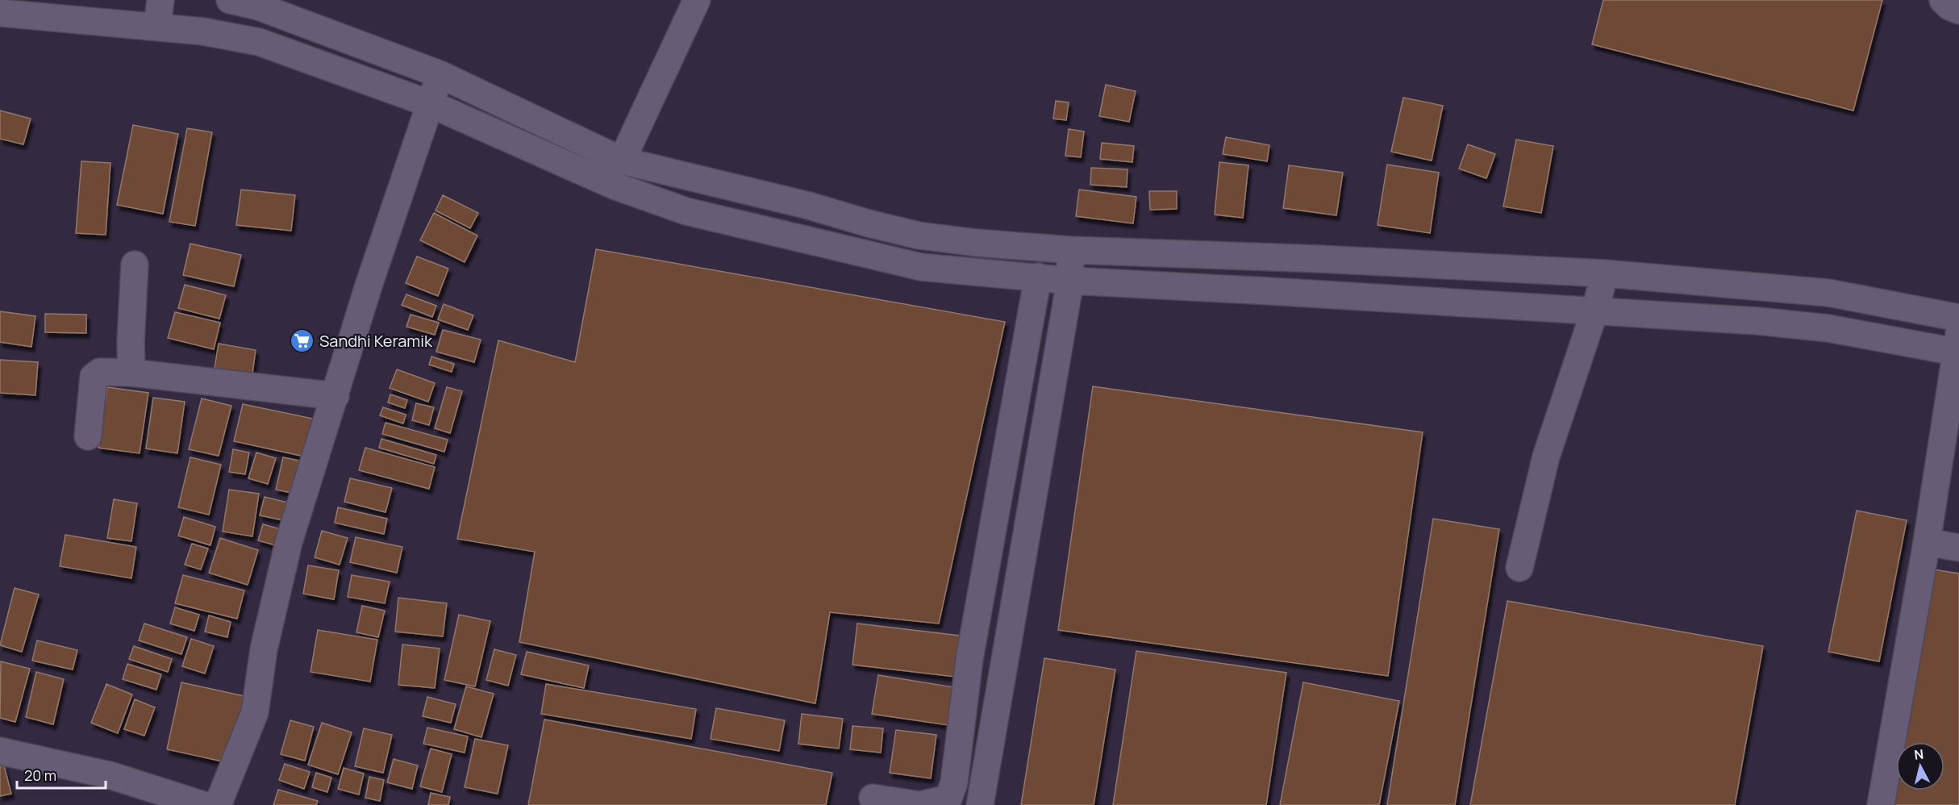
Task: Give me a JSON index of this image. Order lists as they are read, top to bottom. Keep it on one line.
{"places":{"supermarket":["Sandhi Keramik"]},"scale_bar":"20 m","north":"top"}
